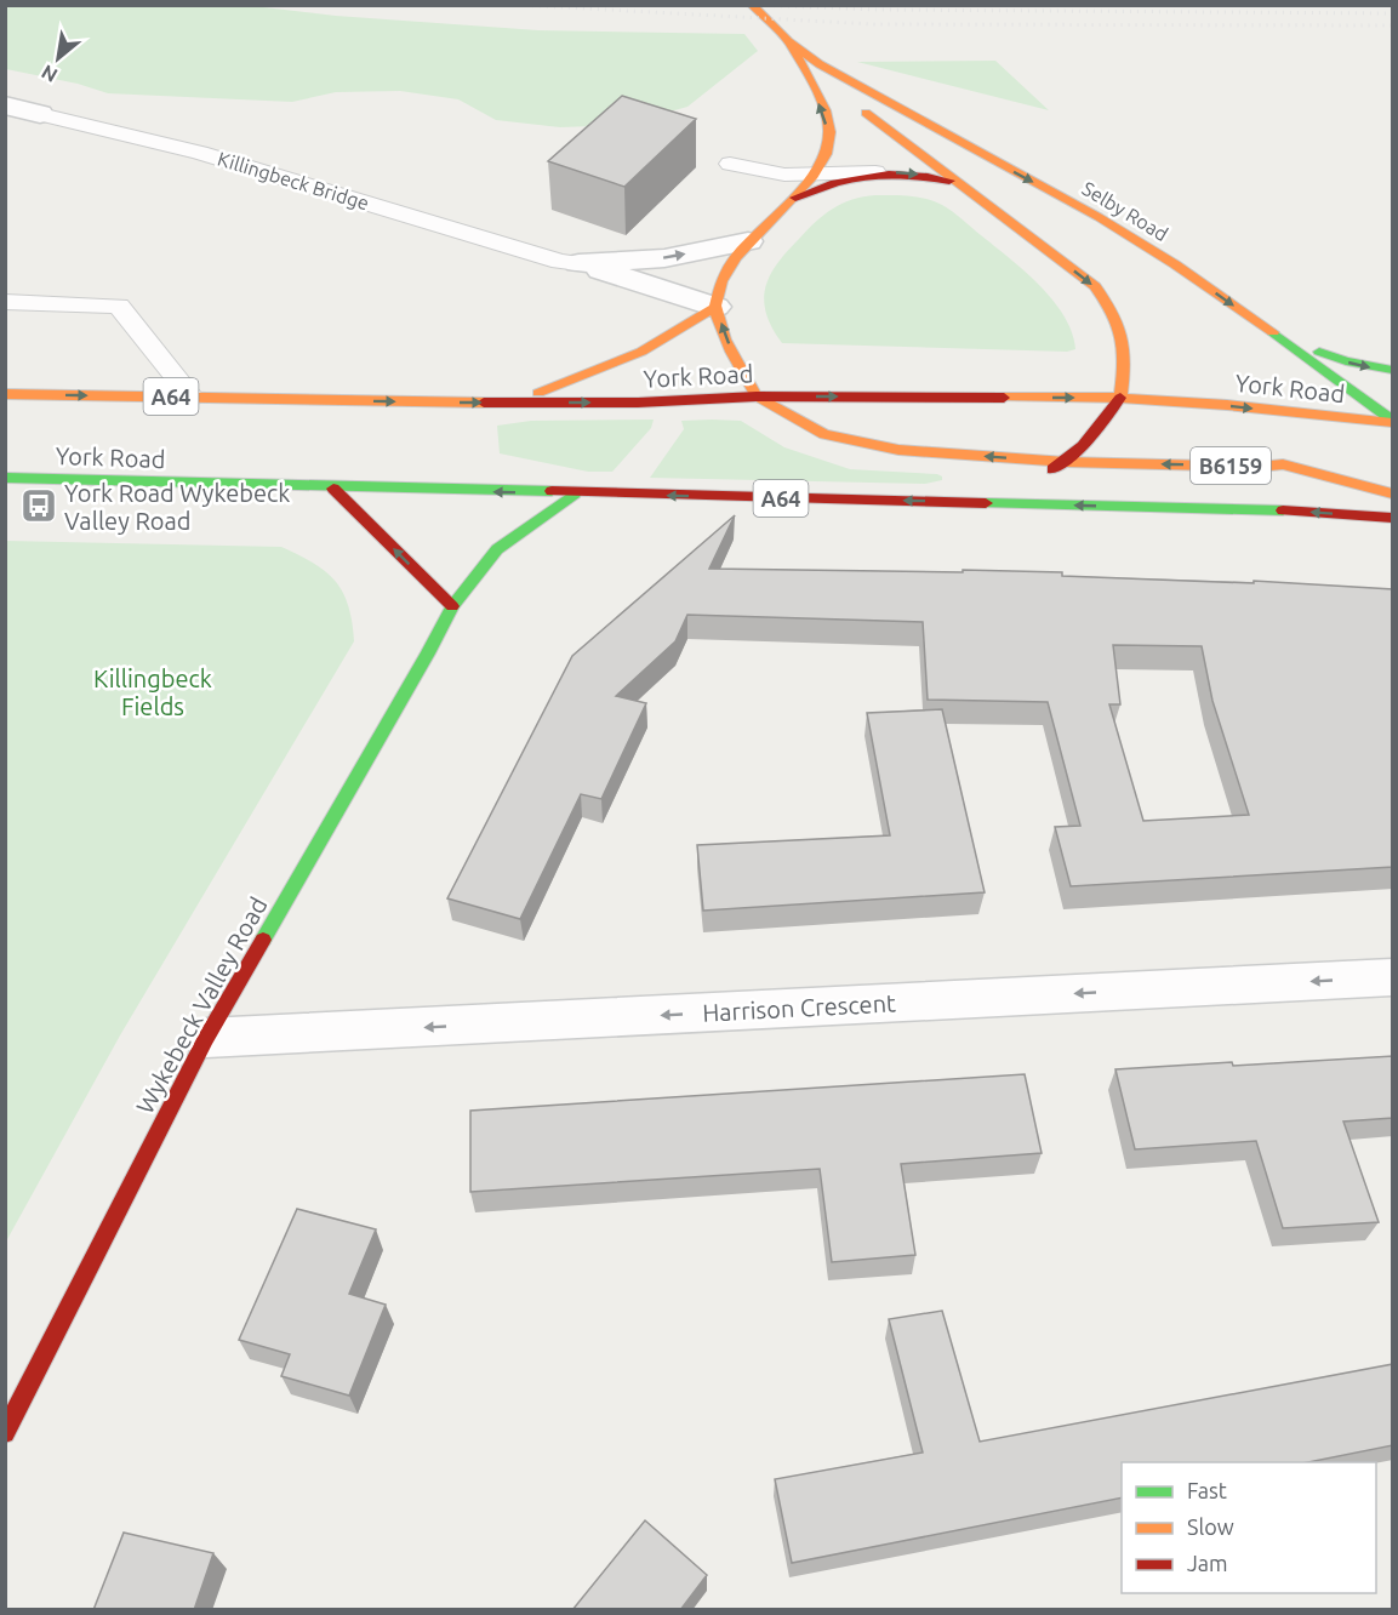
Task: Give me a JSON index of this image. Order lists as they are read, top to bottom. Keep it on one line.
{"streets":{"main road":["Selby Road","York Road","A64","B6159","Wykebeck Valley Road"],"street":["Killingbeck Bridge","Harrison Crescent"]},"crossings":[["Killingbeck Bridge","Selby Road"],["Selby Road","York Road"],["York Road","B6159"],["York Road","Wykebeck Valley Road"],["Wykebeck Valley Road","Harrison Crescent"]],"one_way":["Harrison Crescent"],"parks":["Killingbeck Fields"],"places":{"bus stop":["York Road Wykebeck Valley Road"]},"legend":["Fast","Slow","Jam"],"north":"bottom left"}
